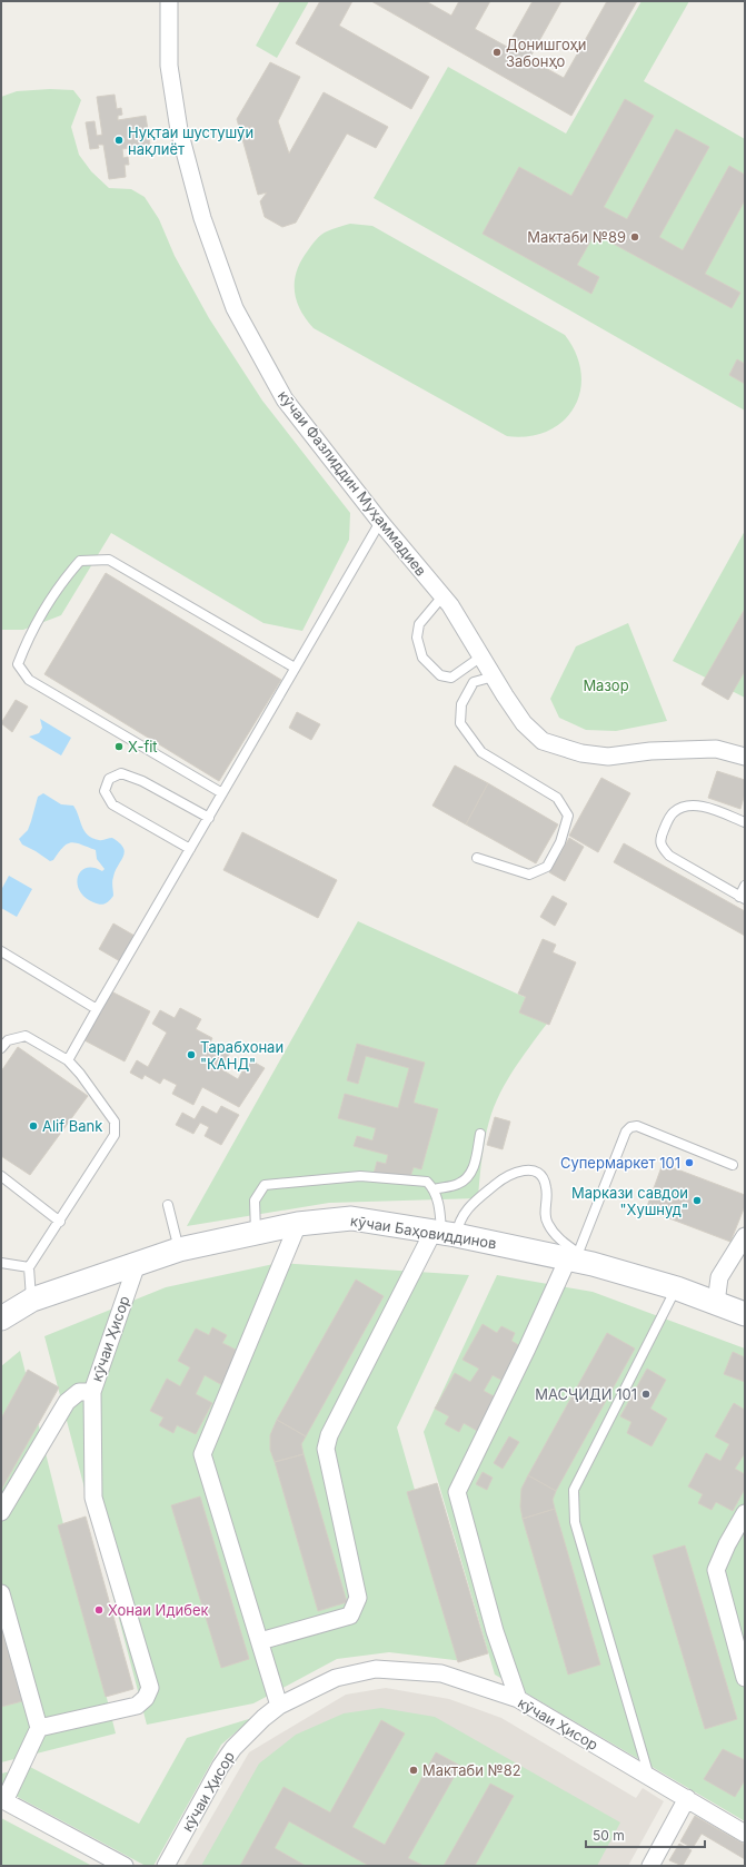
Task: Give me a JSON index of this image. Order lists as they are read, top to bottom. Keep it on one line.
{"streets":{"street":["кӯчаи Фазлиддин Муҳаммадиев","кӯчаи Баҳовиддинов","кӯчаи Ҳисор"]},"crossings":[["кӯчаи Баҳовиддинов","кӯчаи Ҳисор"]],"parks":["Мазор"],"places":["Донишгоҳи Забонҳо","Нуқтаи шустушӯи нақлиёт","Мактаби №89","X-fit","Тарабхонаи \"КАНД\"","Alif Bank","Супермаркет 101","Маркази савдои \"Хушнуд\"","МАСҶИДИ 101","Хонаи Идибек","Мактаби №82"],"scale_bar":"50 m"}
